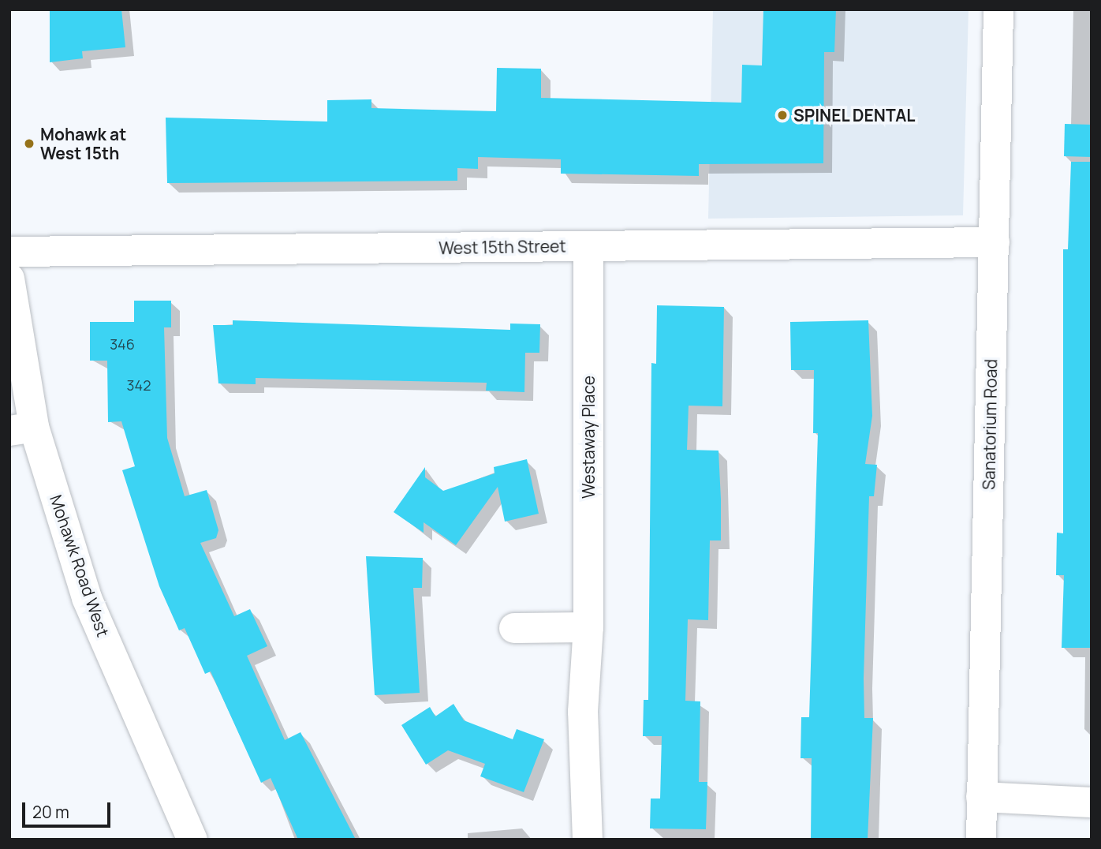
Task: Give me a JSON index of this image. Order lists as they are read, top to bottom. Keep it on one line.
{"streets":{"street":["West 15th Street","Sanatorium Road","Westaway Place","Mohawk Road West"]},"crossings":[["West 15th Street","Sanatorium Road"],["West 15th Street","Westaway Place"]],"places":["SPINEL DENTAL","Mohawk at West 15th"],"house_numbers":["346","342"],"scale_bar":"20 m"}
